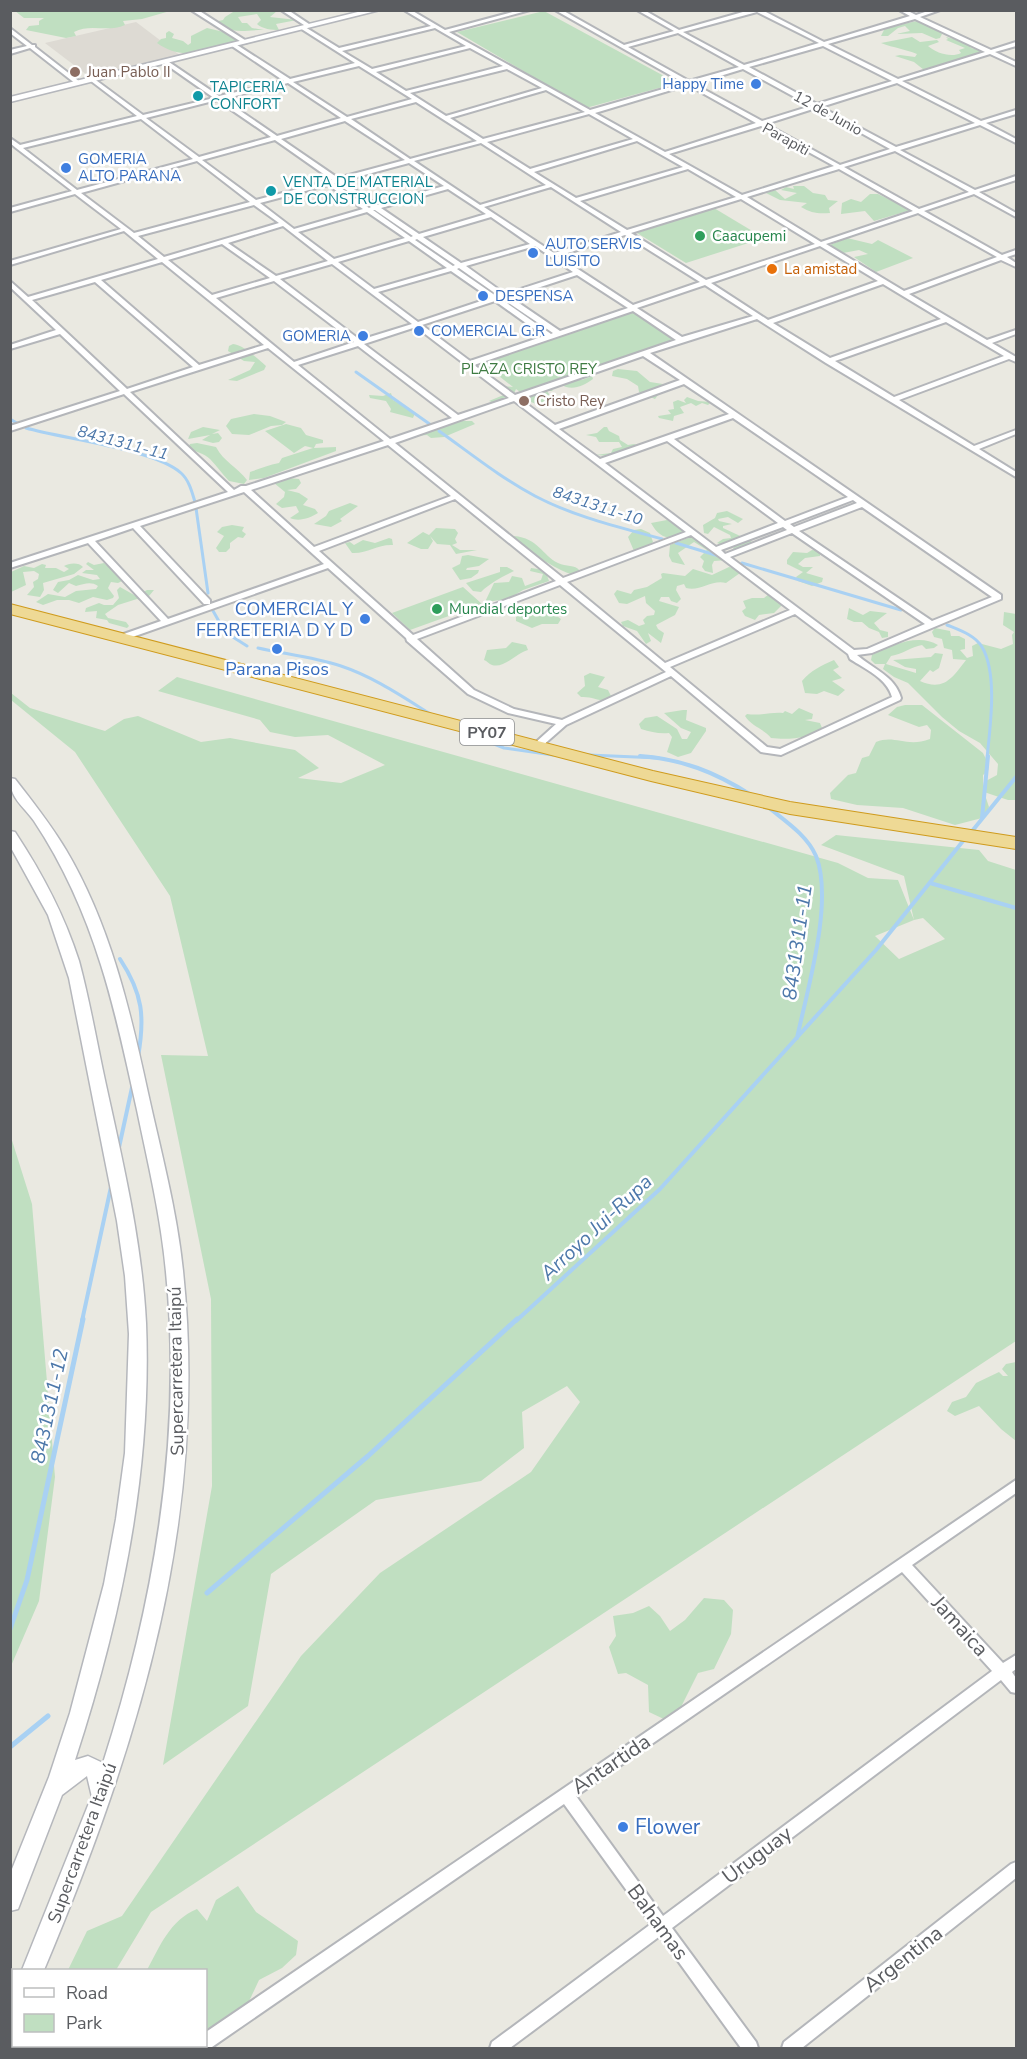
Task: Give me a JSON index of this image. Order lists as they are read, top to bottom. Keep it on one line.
{"streets":{"highway":["PY07"],"street":["12 de Junio","Parapiti","Supercarretera Itaipú","Jamaica","Antartida","Uruguay","Bahamas","Argentina"]},"crossings":[["Jamaica","Antartida"],["Jamaica","Uruguay"],["Antartida","Bahamas"],["Uruguay","Bahamas"]],"water":["8431311-11","8431311-10","Arroyo Jui-Rupa","8431311-12"],"parks":["PLAZA CRISTO REY"],"places":["Juan Pablo II","Happy Time","TAPICERIA CONFORT","GOMERIA ALTO PARANA","VENTA DE MATERIAL DE CONSTRUCCION","Caacupemi","AUTO SERVIS LUISITO","La amistad","DESPENSA","COMERCIAL G.R","GOMERIA","Cristo Rey","Mundial deportes","COMERCIAL Y FERRETERIA D Y D","Parana Pisos","Flower"],"legend":["Road","Park"]}
